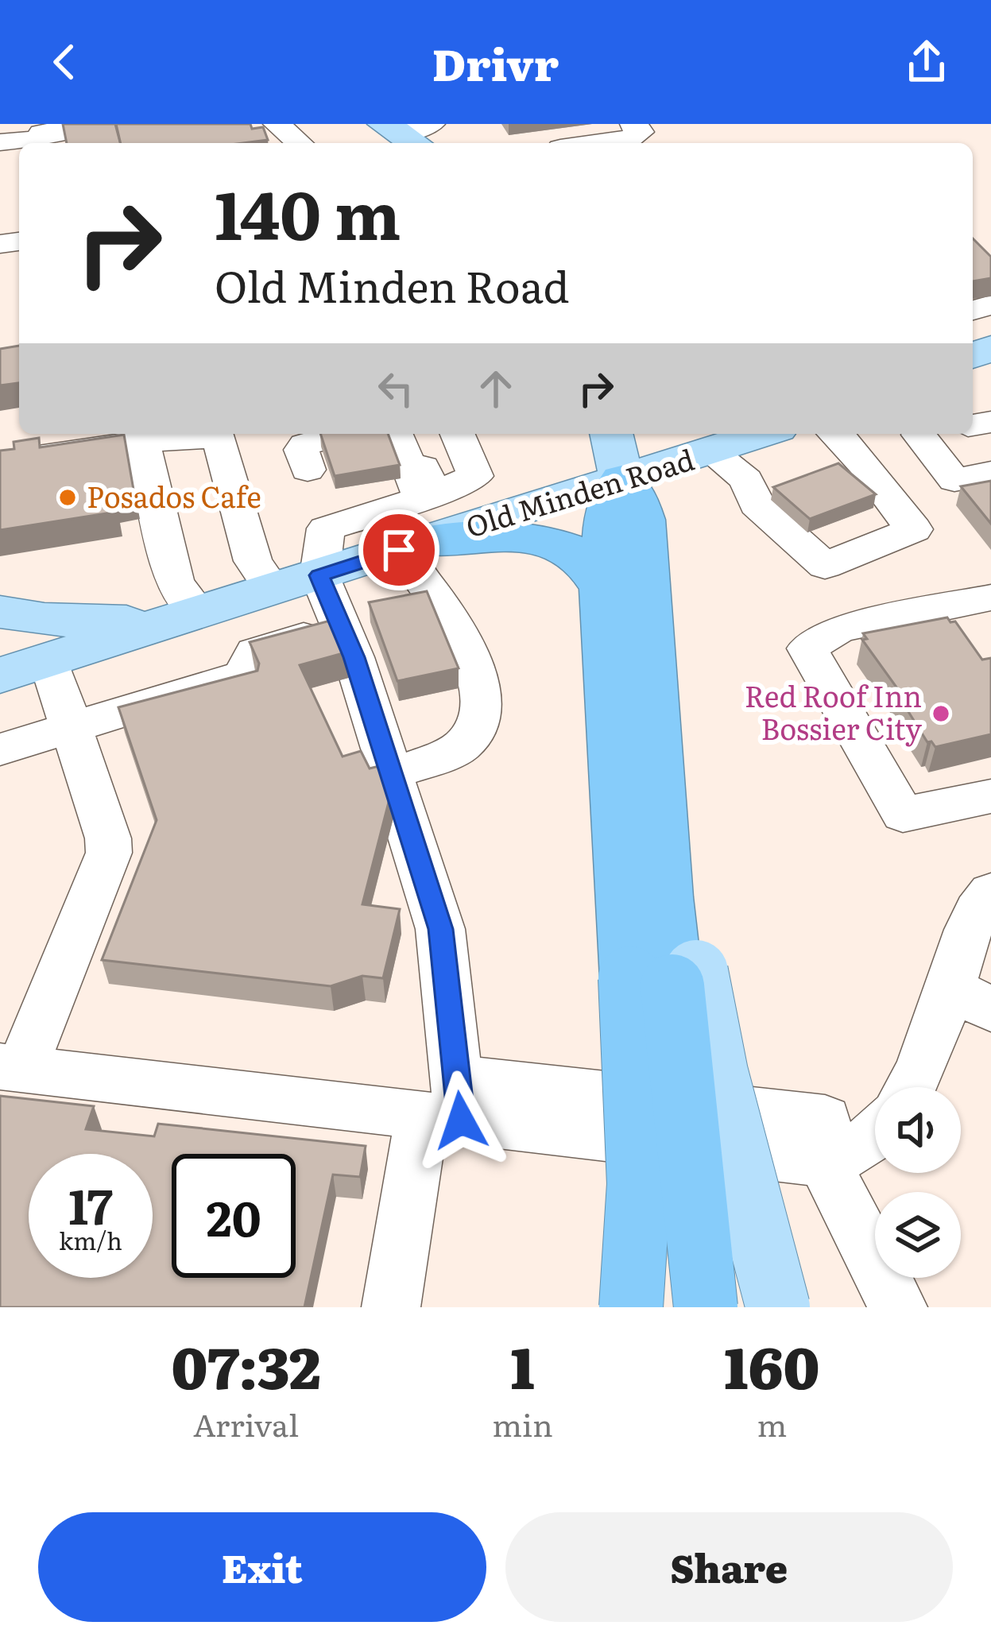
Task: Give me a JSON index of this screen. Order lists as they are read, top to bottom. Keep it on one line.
{"streets":{"main road":["Old Minden Road"]},"places":["Posados Cafe","Red Roof Inn Bossier City"],"page":{"header":"Drivr","turn":["140 m","Old Minden Road"],"speed":"17 km/h","limit":"20","eta":["07:32","Arrival","1","min","160","m"],"buttons":["Exit","Share"]}}
